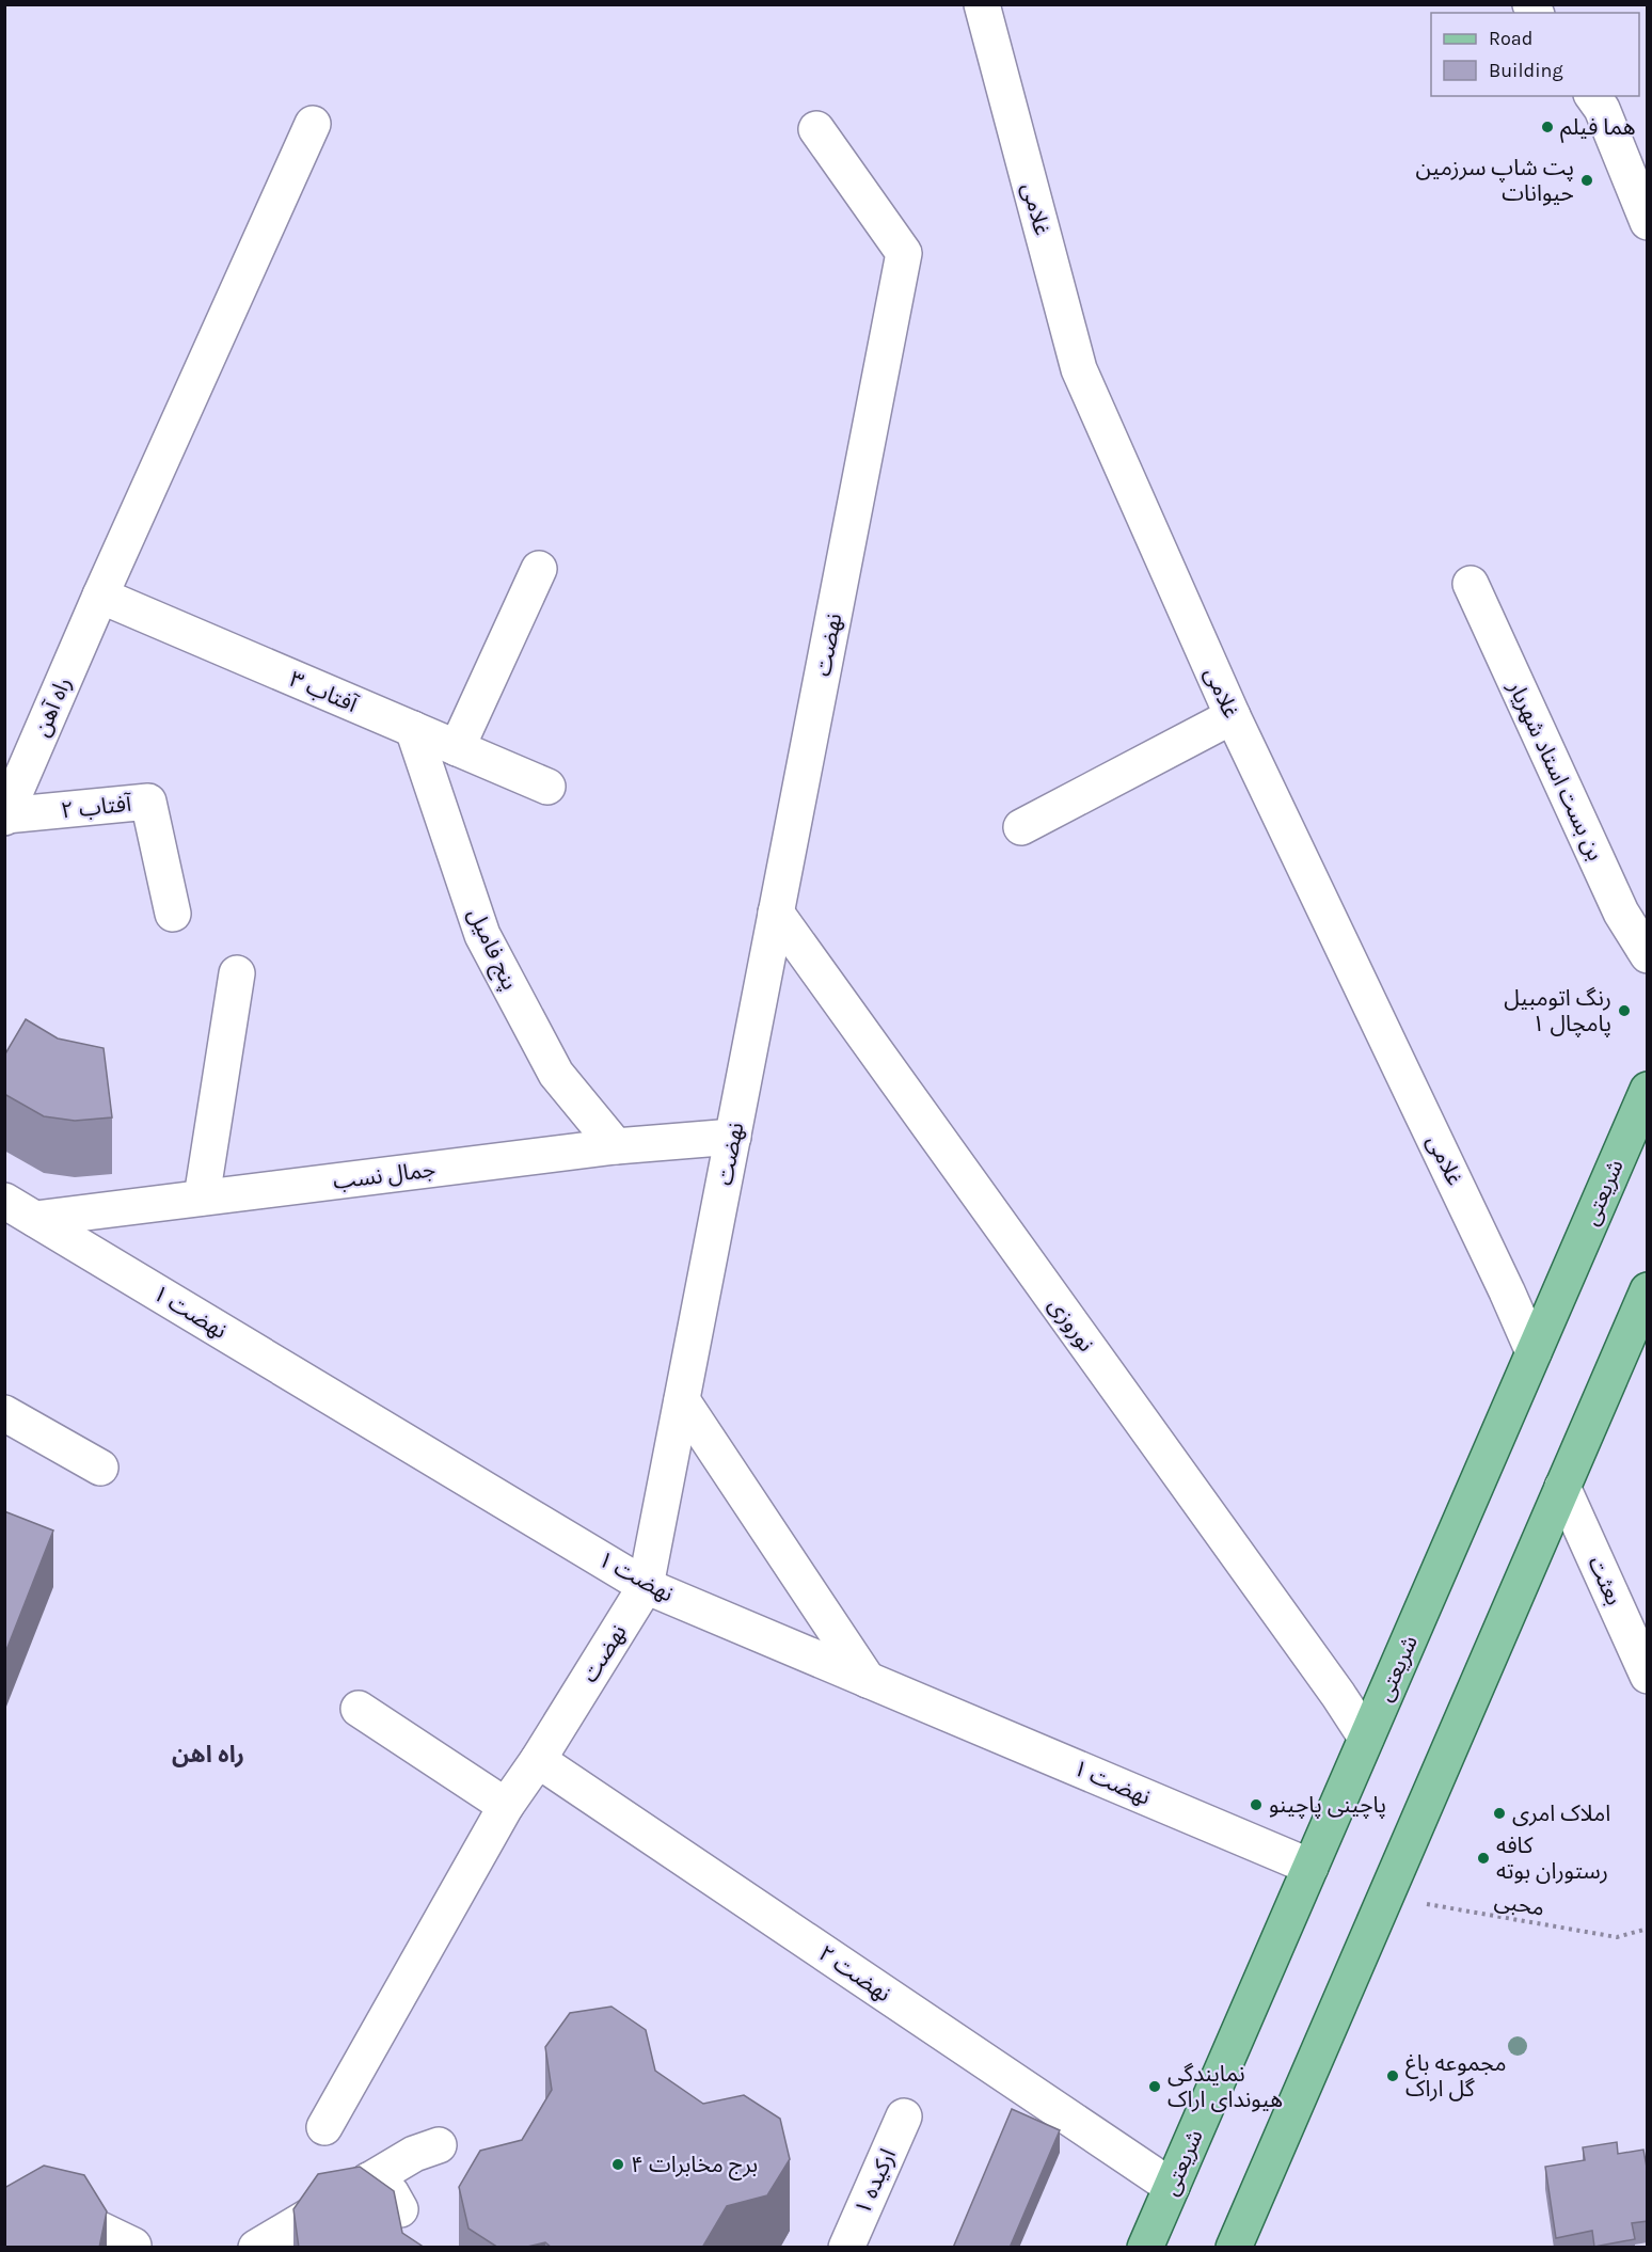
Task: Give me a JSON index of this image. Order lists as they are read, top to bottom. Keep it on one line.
{"streets":{"main road":["شریعتی"],"street":["غلامی","نهضت","آفتاب ۳","راه آهن","بن بست استاد شهریار","آفتاب ۲","پنج فامیل","جمال نسب","نهضت ۱","نوروزی","بعثت","نهضت ۲","ارکیده ۱"],"path":["محبی"]},"crossings":[["غلامی","شریعتی"],["نهضت","جمال نسب"],["نهضت","نهضت ۱"],["نهضت","نوروزی"],["نهضت","نهضت ۲"],["آفتاب ۳","راه آهن"],["آفتاب ۳","پنج فامیل"],["راه آهن","آفتاب ۲"],["پنج فامیل","جمال نسب"],["جمال نسب","نهضت ۱"],["شریعتی","نهضت ۱"],["شریعتی","نوروزی"],["شریعتی","نهضت ۲"]],"districts":["راه اهن"],"places":["هما فیلم","پت شاپ سرزمین حیوانات","رنگ اتومبیل پامچال ۱","پاچینی پاچینو","املاک امری","کافه رستوران بوته","مجموعه باغ گل اراک","نمایندگی هیوندای اراک","برج مخابرات ۴"],"legend":["Road","Building"]}
